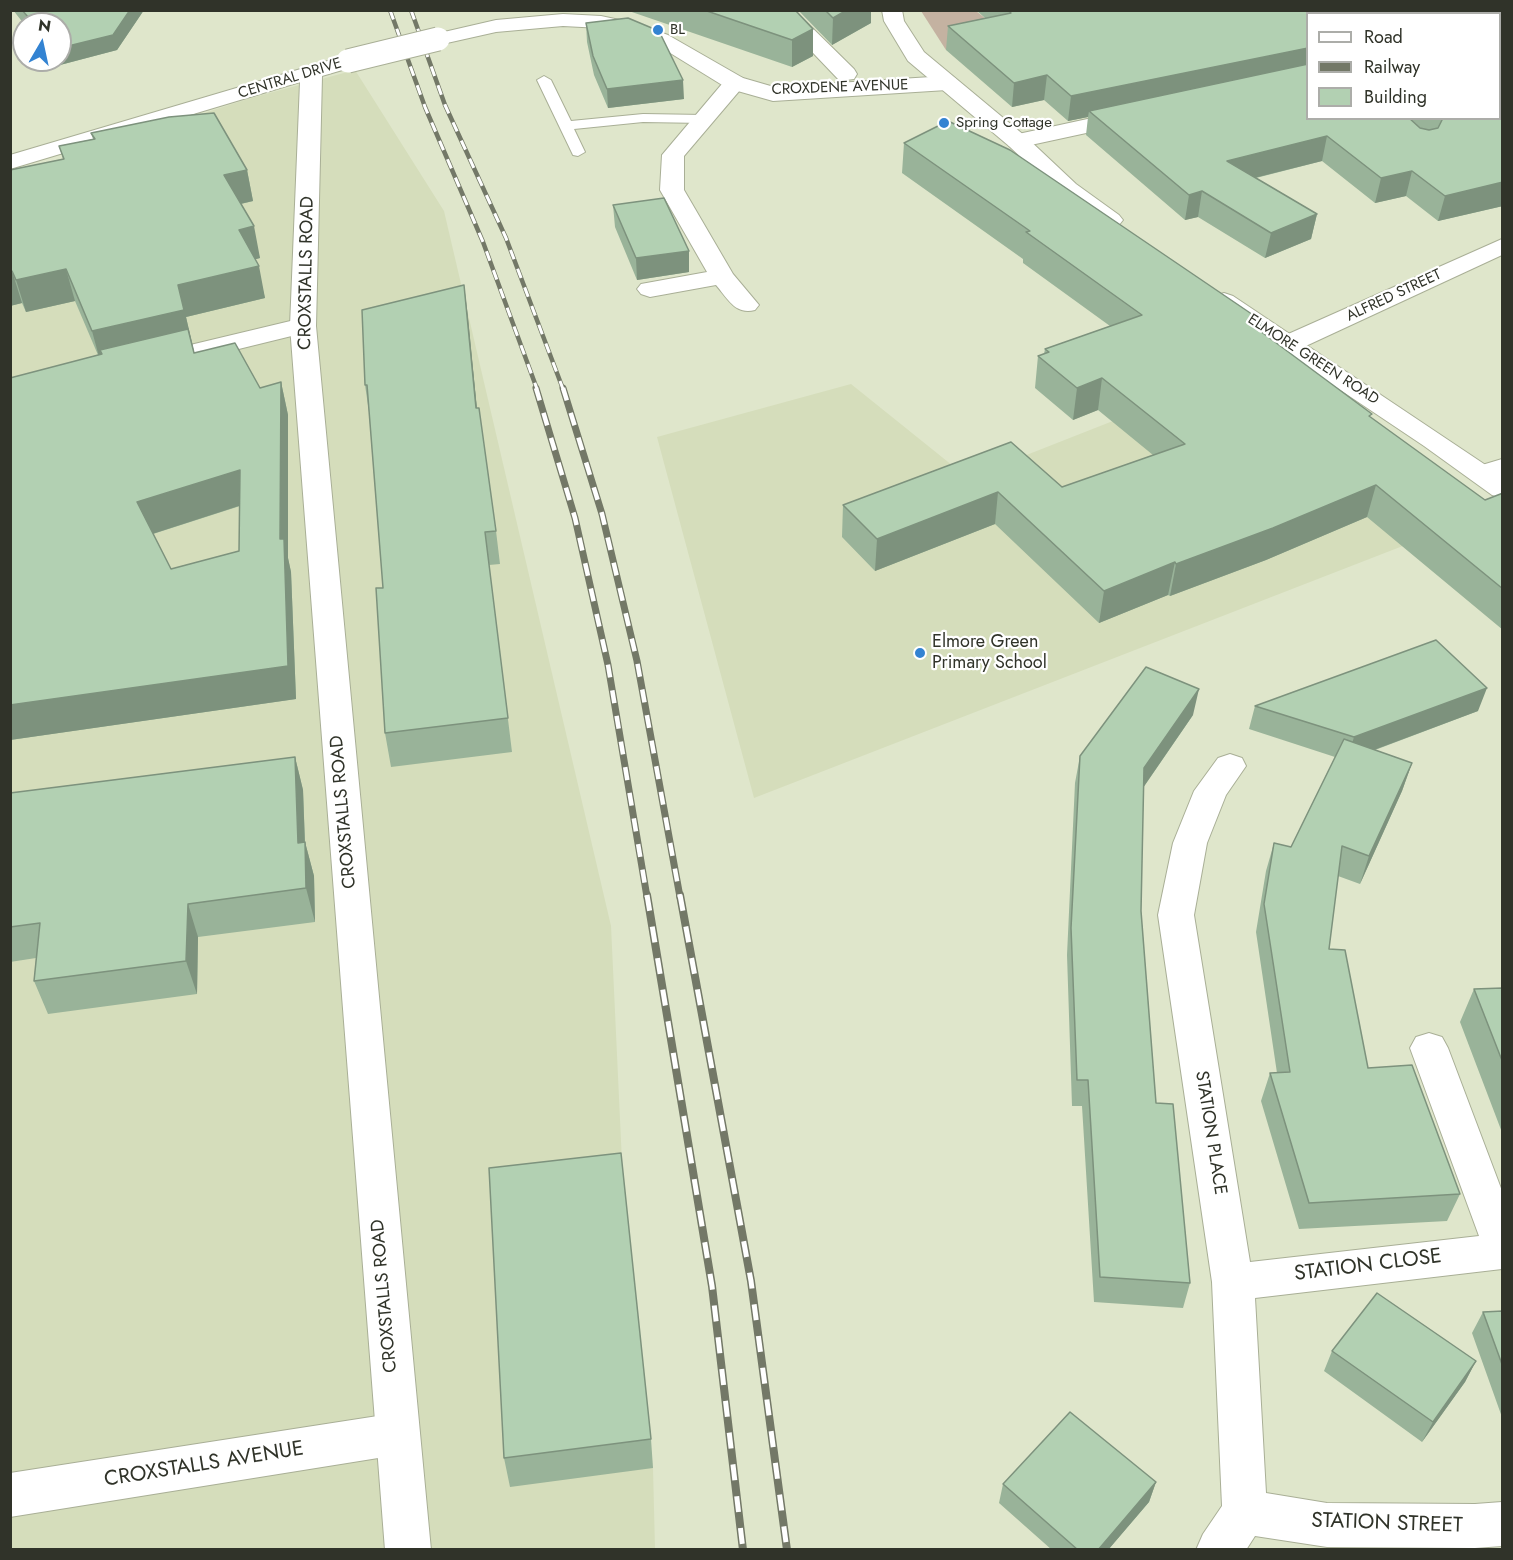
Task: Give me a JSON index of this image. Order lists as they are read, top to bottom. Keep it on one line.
{"streets":{"street":["CENTRAL DRIVE","CROXDENE AVENUE","CROXSTALLS ROAD","ALFRED STREET","ELMORE GREEN ROAD","STATION PLACE","STATION CLOSE","CROXSTALLS AVENUE","STATION STREET"]},"crossings":[["CENTRAL DRIVE","CROXDENE AVENUE"],["CENTRAL DRIVE","CROXSTALLS ROAD"],["CROXSTALLS ROAD","CROXSTALLS AVENUE"],["ALFRED STREET","ELMORE GREEN ROAD"],["STATION PLACE","STATION CLOSE"],["STATION PLACE","STATION STREET"]],"places":["BL","Spring Cottage","Elmore Green Primary School"],"legend":["Road","Railway","Building"],"north":"top"}
